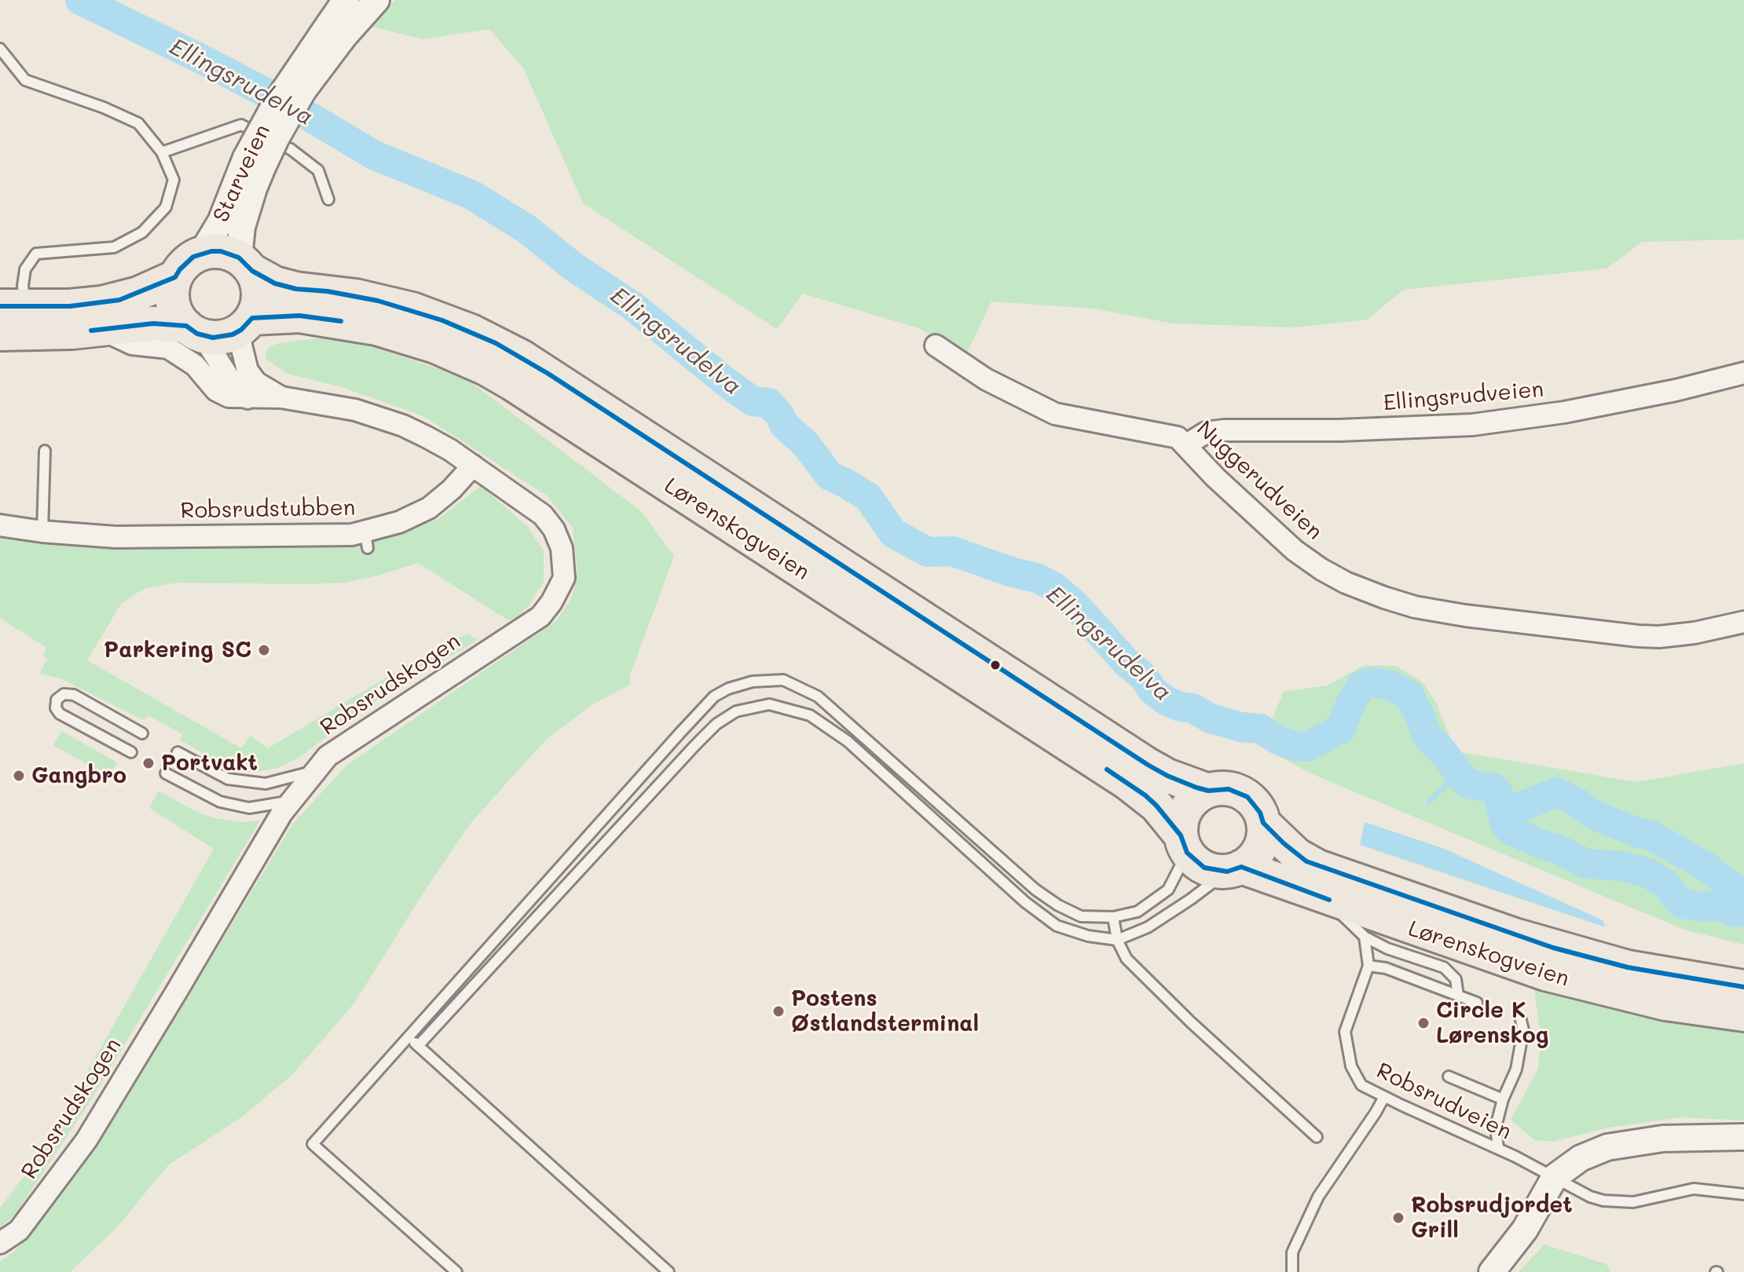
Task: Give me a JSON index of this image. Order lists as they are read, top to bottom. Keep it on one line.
{"streets":{"highway":["Lørenskogveien"],"street":["Starveien","Ellingsrudveien","Nuggerudveien","Robsrudstubben","Robsrudskogen"],"lane":["Robsrudveien"]},"crossings":[["Starveien","Lørenskogveien"],["Starveien","Robsrudskogen"],["Ellingsrudveien","Nuggerudveien"],["Robsrudstubben","Robsrudskogen"],["Lørenskogveien","Robsrudskogen"]],"water":["Ellingsrudelva"],"places":["Parkering SC","Portvakt","Gangbro","Postens Østlandsterminal","Circle K Lørenskog","Robsrudjordet Grill"]}
